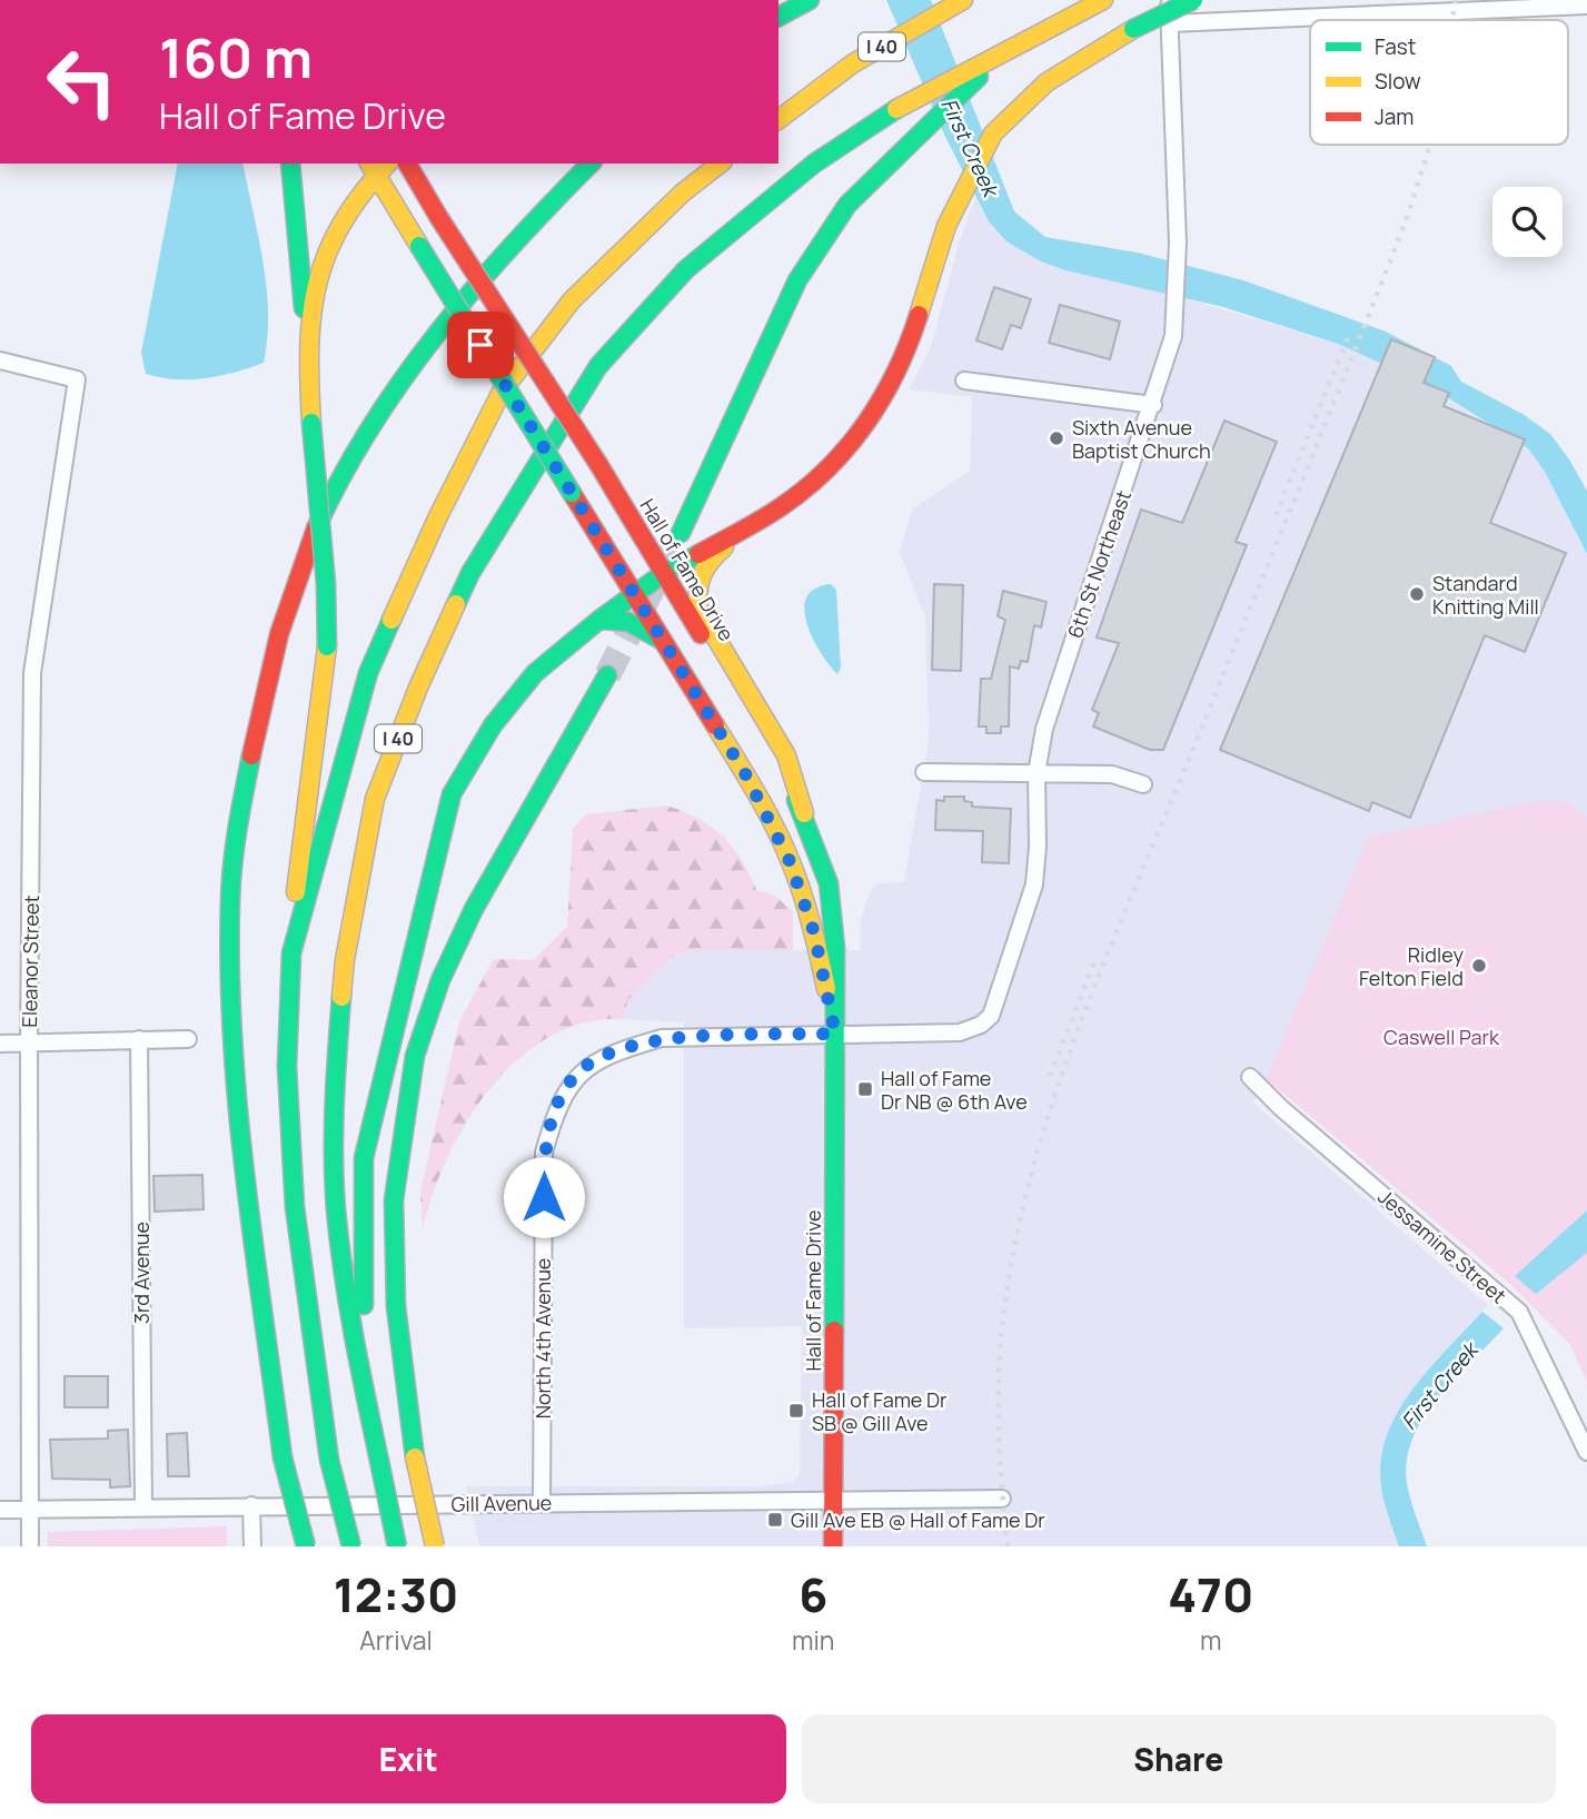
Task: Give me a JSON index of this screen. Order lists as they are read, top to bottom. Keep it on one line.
{"streets":{"main road":["I 40","Hall of Fame Drive"],"street":["6th St Northeast","Eleanor Street","Jessamine Street","3rd Avenue","North 4th Avenue","Gill Avenue"]},"crossings":[["6th St Northeast","North 4th Avenue"],["Hall of Fame Drive","North 4th Avenue"],["Hall of Fame Drive","Gill Avenue"],["Eleanor Street","Gill Avenue"],["3rd Avenue","Gill Avenue"],["North 4th Avenue","Gill Avenue"]],"water":["First Creek"],"parks":["Caswell Park"],"places":{"other":["Sixth Avenue Baptist Church","Standard Knitting Mill","Ridley Felton Field"],"transit":["Hall of Fame Dr NB @ 6th Ave","Hall of Fame Dr SB @ Gill Ave","Gill Ave EB @ Hall of Fame Dr"]},"legend":["Fast","Slow","Jam"],"page":{"turn":["160 m","Hall of Fame Drive"],"eta":["12:30","Arrival","6","min","470","m"],"buttons":["Exit","Share"]}}
